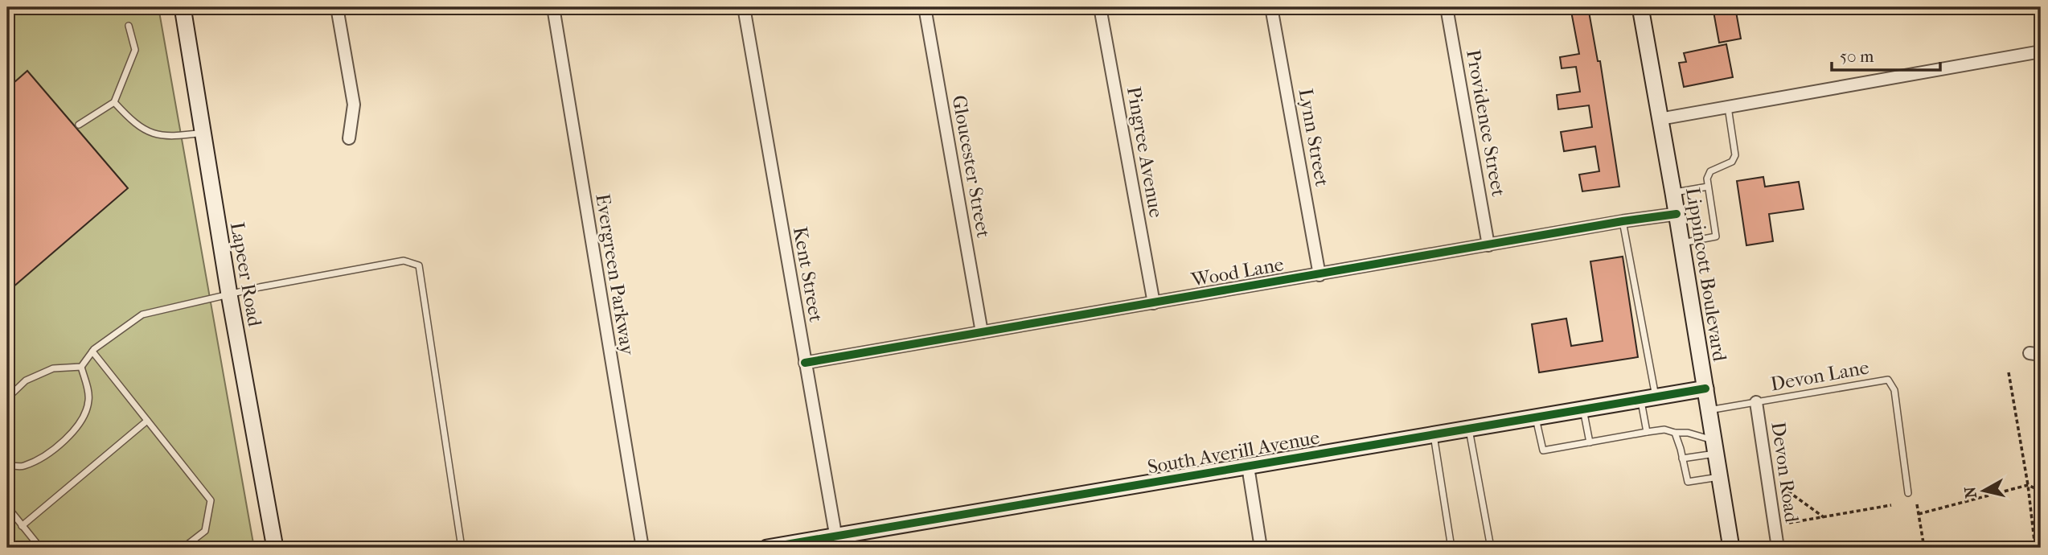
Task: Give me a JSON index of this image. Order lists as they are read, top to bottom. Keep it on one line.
{"streets":{"street":["Providence Street","Lynn Street","Pingree Avenue","Gloucester Street","Wood Lane","Lapeer Road","Evergreen Parkway","Kent Street","Lippincott Boulevard","South Averill Avenue","Devon Road"],"lane":["Devon Lane"]},"crossings":[["Providence Street","Wood Lane"],["Lynn Street","Wood Lane"],["Pingree Avenue","Wood Lane"],["Gloucester Street","Wood Lane"],["Wood Lane","Kent Street"],["Wood Lane","Lippincott Boulevard"],["Kent Street","South Averill Avenue"],["Lippincott Boulevard","Devon Lane"],["Lippincott Boulevard","South Averill Avenue"],["Devon Lane","Devon Road"]],"scale_bar":"50 m","north":"left"}
